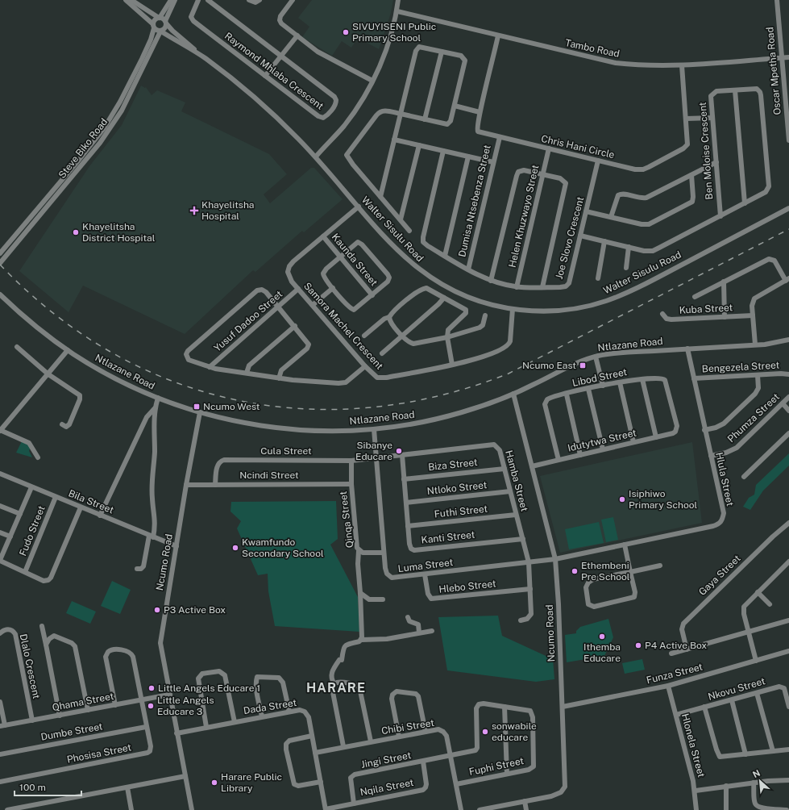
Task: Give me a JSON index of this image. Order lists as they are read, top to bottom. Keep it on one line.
{"streets":{"street":["Tambo Road","Raymond Mhlaba Crescent","Oscar Mpetha Road","Chris Hani Circle","Steve Biko Road","Ben Moloise Crescent","Dumisa Ntsebenza Street","Helen Khuzwayo Street","Walter Sisulu Road","Joe Slovo Crescent","Kaunda Street","Kuba Street","Yusuf Dadoo Street","Samora Machel Crescent","Ntlazane Road","Bengezela Street","Libod Street","Phumza Street","Idutytwa Street","Cula Street","Biza Street","Ncindi Street","Hlula Street","Hamba Street","Ntloko Street","Bila Street","Futhi Street","Qinqa Street","Fudo Street","Kanti Street","Ncumo Road","Luma Street","Gaya Street","Hlebo Street","Dlalo Crescent","Funza Street","Nkovu Street","Qhama Street","Dada Street","Chibi Street","Dumbe Street","Hlonela Street","Phosisa Street","Jingi Street","Fuphi Street","Nqila Street"]},"crossings":[["Tambo Road","Oscar Mpetha Road"],["Tambo Road","Chris Hani Circle"],["Chris Hani Circle","Dumisa Ntsebenza Street"],["Chris Hani Circle","Helen Khuzwayo Street"],["Chris Hani Circle","Joe Slovo Crescent"],["Steve Biko Road","Walter Sisulu Road"],["Ben Moloise Crescent","Joe Slovo Crescent"],["Dumisa Ntsebenza Street","Joe Slovo Crescent"],["Helen Khuzwayo Street","Joe Slovo Crescent"],["Walter Sisulu Road","Samora Machel Crescent"],["Kaunda Street","Samora Machel Crescent"],["Yusuf Dadoo Street","Samora Machel Crescent"],["Ntlazane Road","Hlula Street"],["Ntlazane Road","Ncumo Road"],["Ntlazane Road","Luma Street"],["Bengezela Street","Hlula Street"],["Libod Street","Idutytwa Street"],["Phumza Street","Hlula Street"],["Idutytwa Street","Ncumo Road"],["Cula Street","Ncindi Street"],["Cula Street","Hamba Street"],["Cula Street","Qinqa Street"],["Cula Street","Luma Street"],["Biza Street","Hamba Street"],["Biza Street","Kanti Street"],["Ncindi Street","Qinqa Street"],["Ncindi Street","Ncumo Road"],["Hlula Street","Ncumo Road"],["Hlula Street","Luma Street"],["Hamba Street","Ntloko Street"],["Hamba Street","Futhi Street"],["Hamba Street","Kanti Street"],["Hamba Street","Luma Street"],["Ntloko Street","Kanti Street"],["Bila Street","Fudo Street"],["Bila Street","Ncumo Road"],["Futhi Street","Kanti Street"],["Qinqa Street","Luma Street"],["Ncumo Road","Luma Street"],["Ncumo Road","Funza Street"],["Ncumo Road","Qhama Street"],["Ncumo Road","Dada Street"],["Luma Street","Hlebo Street"],["Dlalo Crescent","Qhama Street"],["Funza Street","Hlonela Street"],["Nkovu Street","Hlonela Street"],["Qhama Street","Phosisa Street"],["Dada Street","Chibi Street"],["Dada Street","Nqila Street"],["Chibi Street","Jingi Street"],["Chibi Street","Fuphi Street"],["Dumbe Street","Phosisa Street"],["Jingi Street","Fuphi Street"],["Jingi Street","Nqila Street"]],"districts":["HARARE"],"places":{"other":["SIVUYISENI Public Primary School","Khayelitsha District Hospital","Sibanye Educare","Isiphiwo Primary School","Kwamfundo Secondary School","Ethembeni Pre School","P3 Active Box","Ithemba Educare","P4 Active Box","Little Angels Educare 1","Little Angels Educare 3","sonwabile educare","Harare Public Library"],"health":["Khayelitsha Hospital"],"transit":["Ncumo East","Ncumo West"]},"scale_bar":"100 m","north":"top left"}
